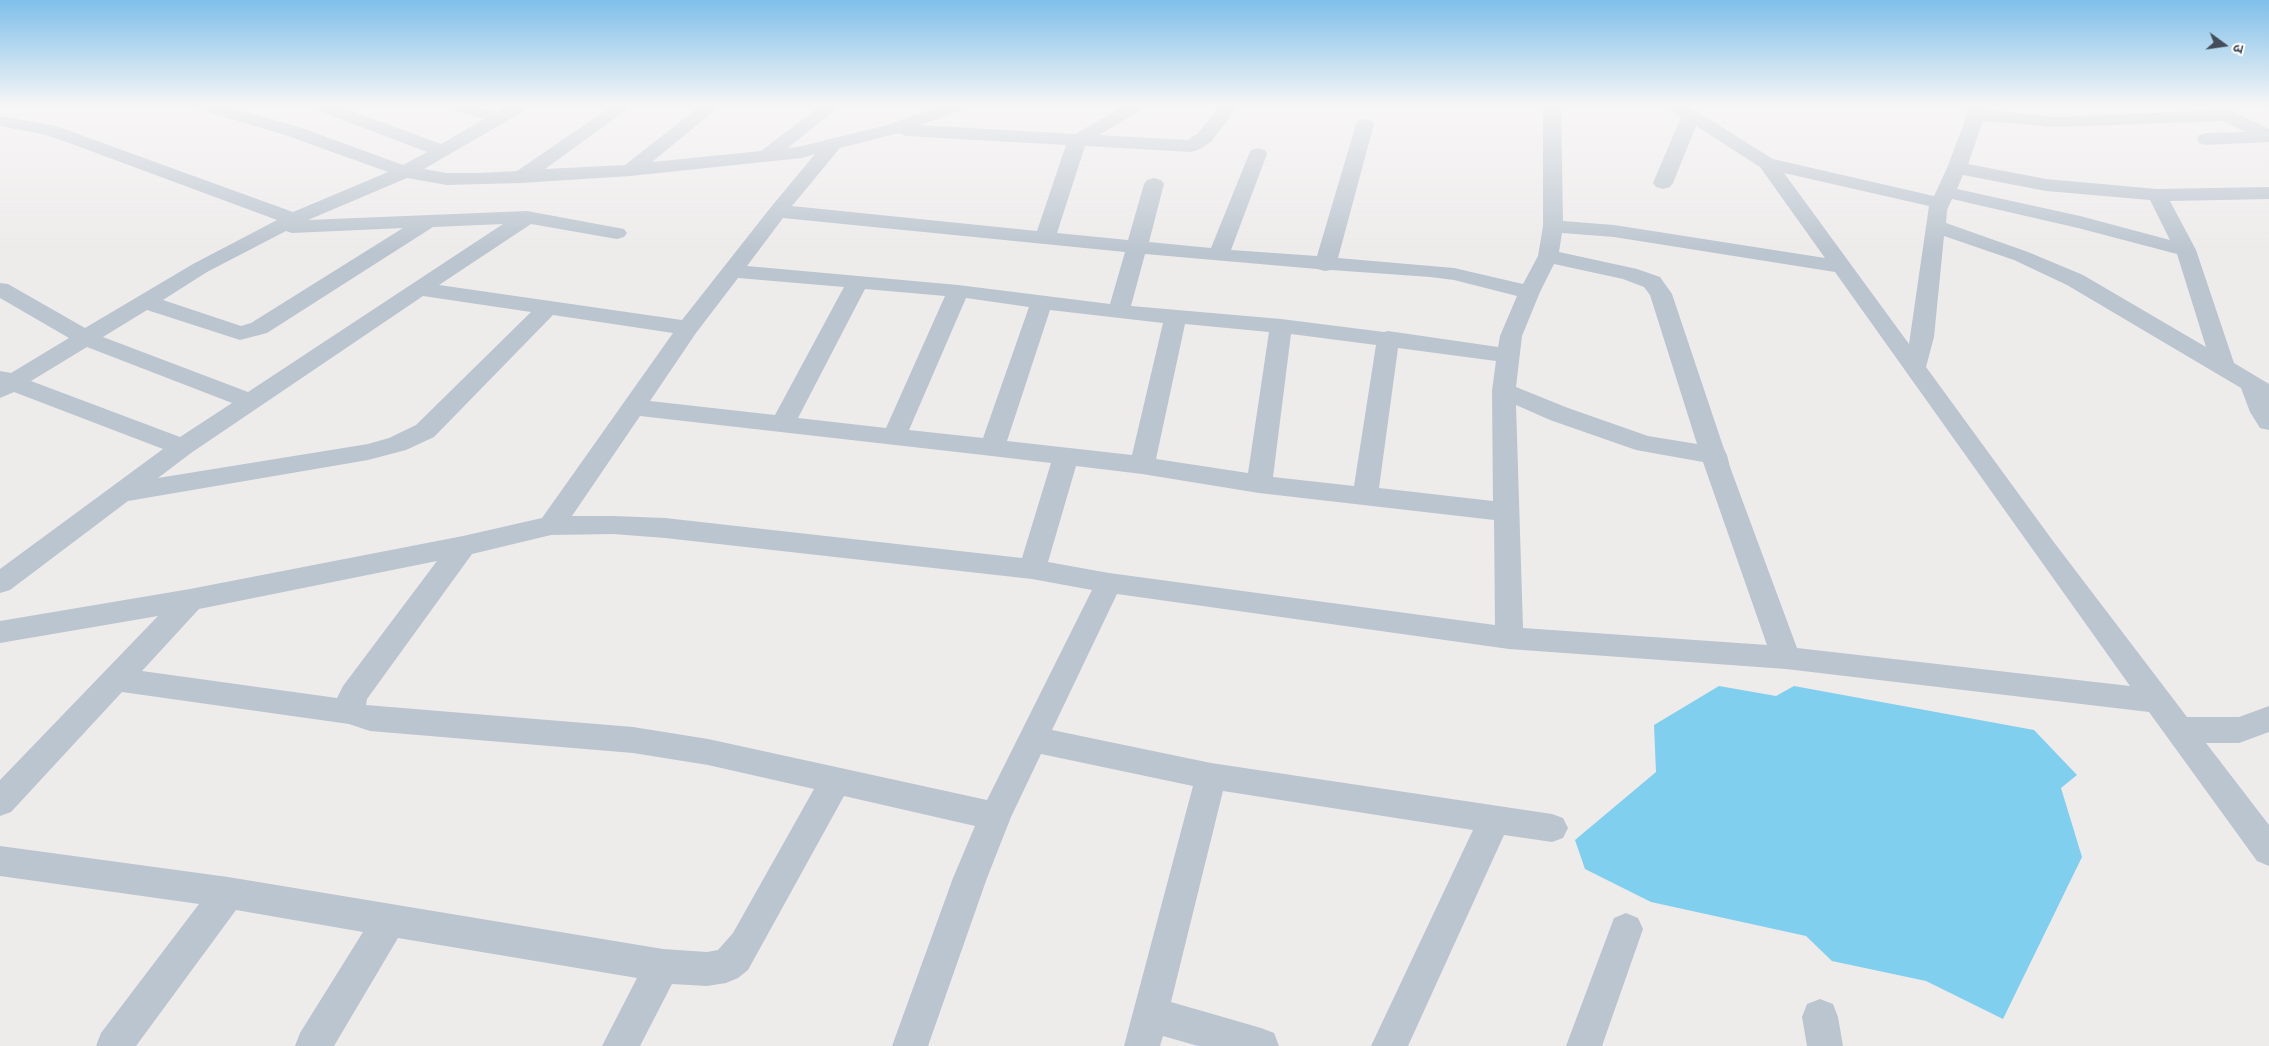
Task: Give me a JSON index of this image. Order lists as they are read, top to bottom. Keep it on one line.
{"north":"right"}
